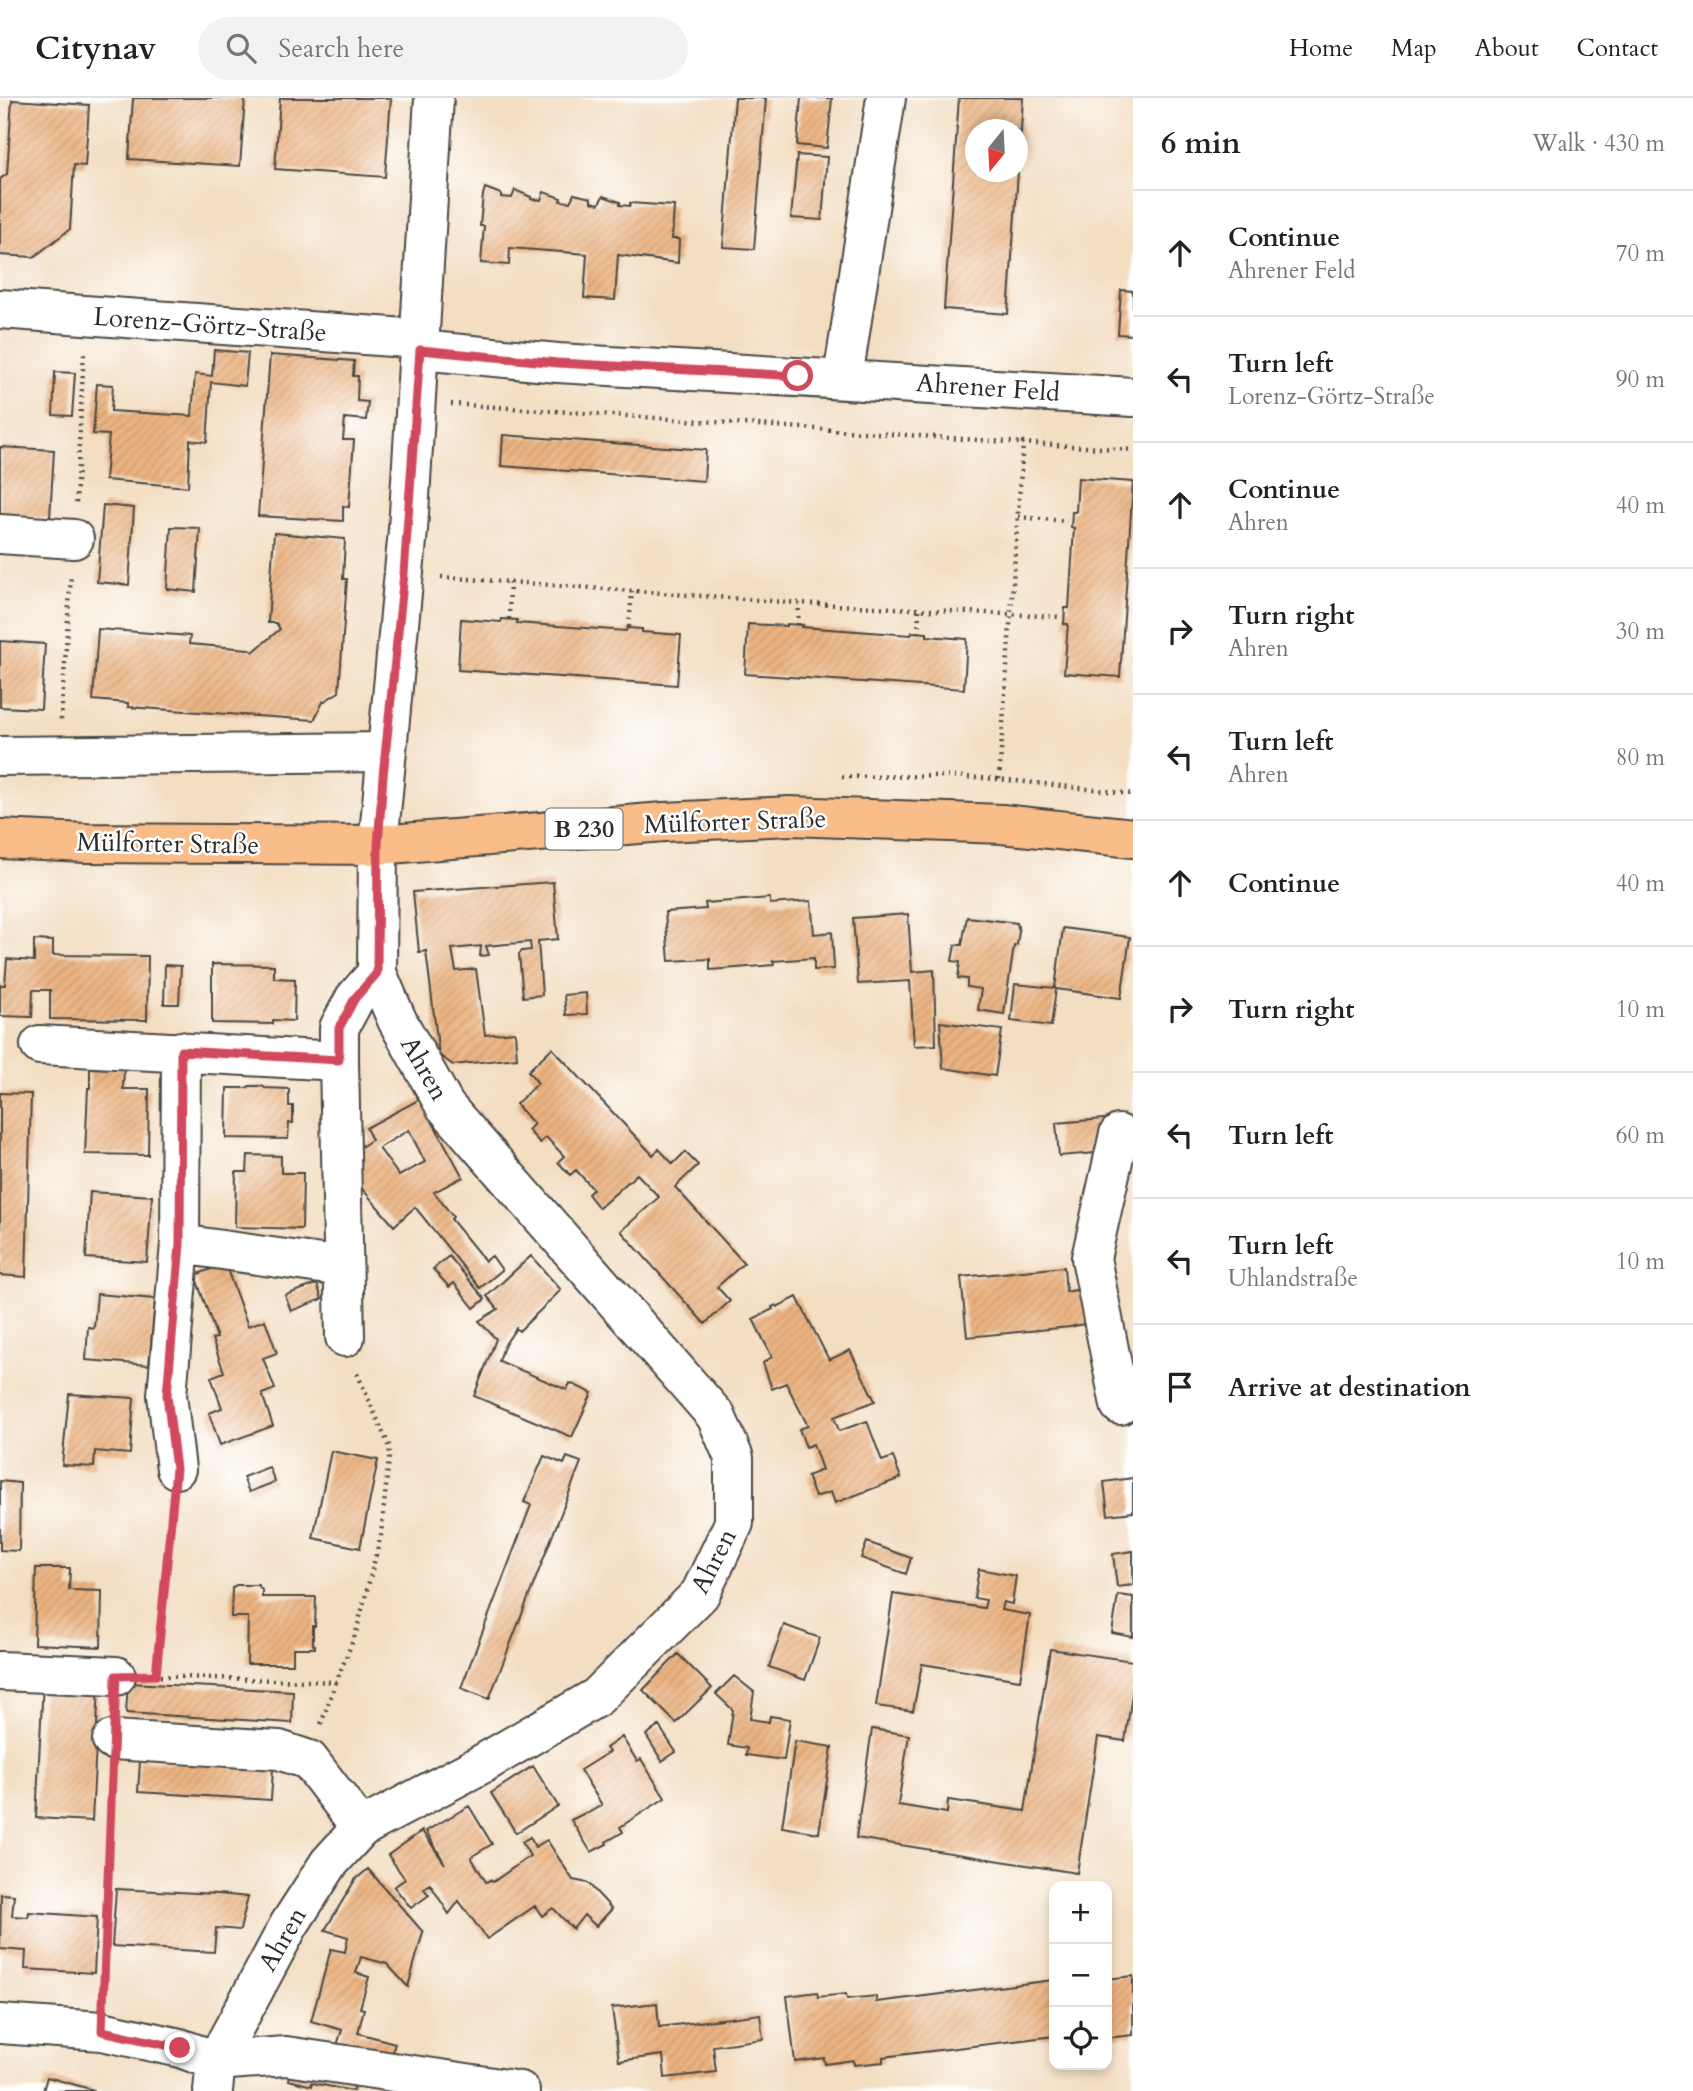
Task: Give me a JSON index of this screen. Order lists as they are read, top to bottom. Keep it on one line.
{"streets":{"main road":["Mülforter Straße","B 230"],"street":["Lorenz-Görtz-Straße","Ahrener Feld","Ahren"]},"crossings":[["Lorenz-Görtz-Straße","Ahrener Feld"],["Mülforter Straße","Ahren"]],"north":"bottom","page":{"header":"Citynav","search":"Search here","nav":["Home","Map","About","Contact"],"heading":["6 min","Walk · 430 m"],"list":[["Continue","Ahrener Feld","70 m"],["Turn left","Lorenz-Görtz-Straße","90 m"],["Continue","Ahren","40 m"],["Turn right","Ahren","30 m"],["Turn left","Ahren","80 m"],["Continue","40 m"],["Turn right","10 m"],["Turn left","60 m"],["Turn left","Uhlandstraße","10 m"],"Arrive at destination"],"map_buttons":["+","−"]}}
